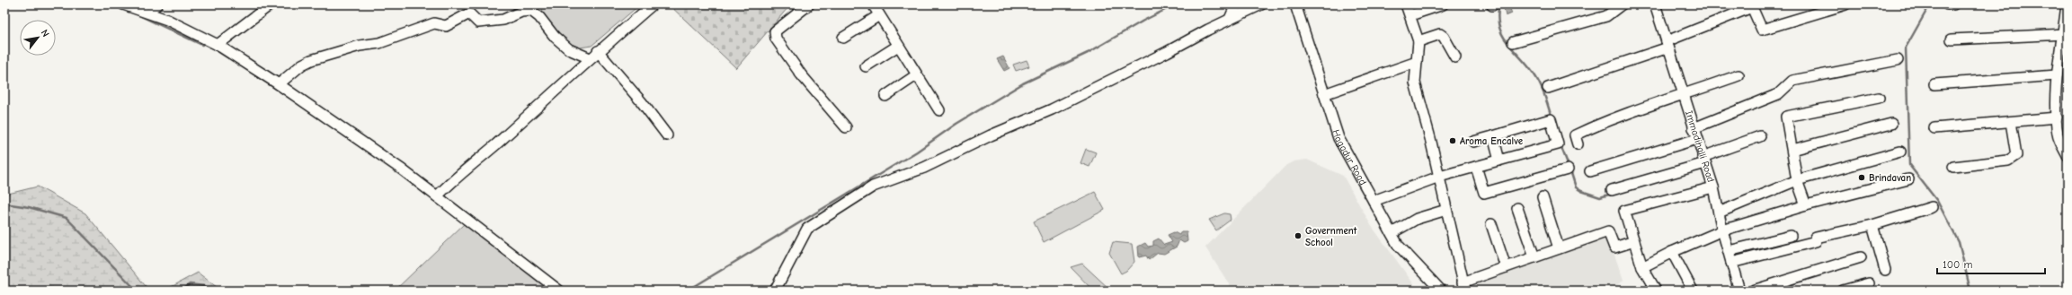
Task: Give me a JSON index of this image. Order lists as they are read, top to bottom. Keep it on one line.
{"streets":{"street":["Immadihalli Road","Hagadur Road"]},"places":["Aroma Encalve","Brindavan","Government School"],"scale_bar":"100 m","north":"top right"}
